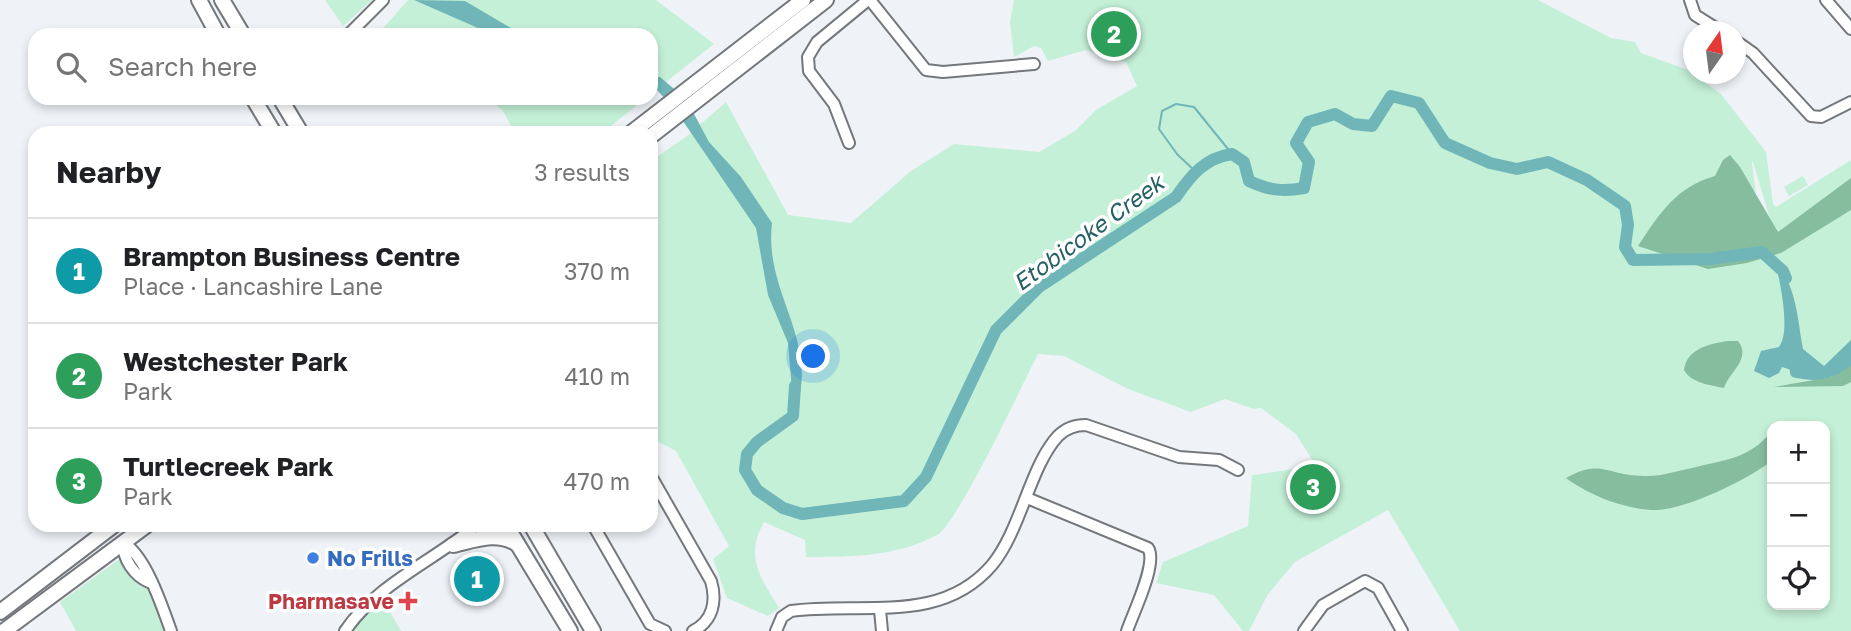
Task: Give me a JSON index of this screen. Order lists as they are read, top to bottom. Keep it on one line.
{"water":["Etobicoke Creek"],"places":{"other":["No Frills"],"health":["Pharmasave"]},"north":"top","page":{"pins":["2","3","1"],"search":"Search here","heading":["Nearby","3 results"],"list":[{"mark":"1","name":"Brampton Business Centre","note":"Place · Lancashire Lane","value":"370 m"},{"mark":"2","name":"Westchester Park","note":"Park","value":"410 m"},{"mark":"3","name":"Turtlecreek Park","note":"Park","value":"470 m"}],"map_buttons":["+","−"]}}
